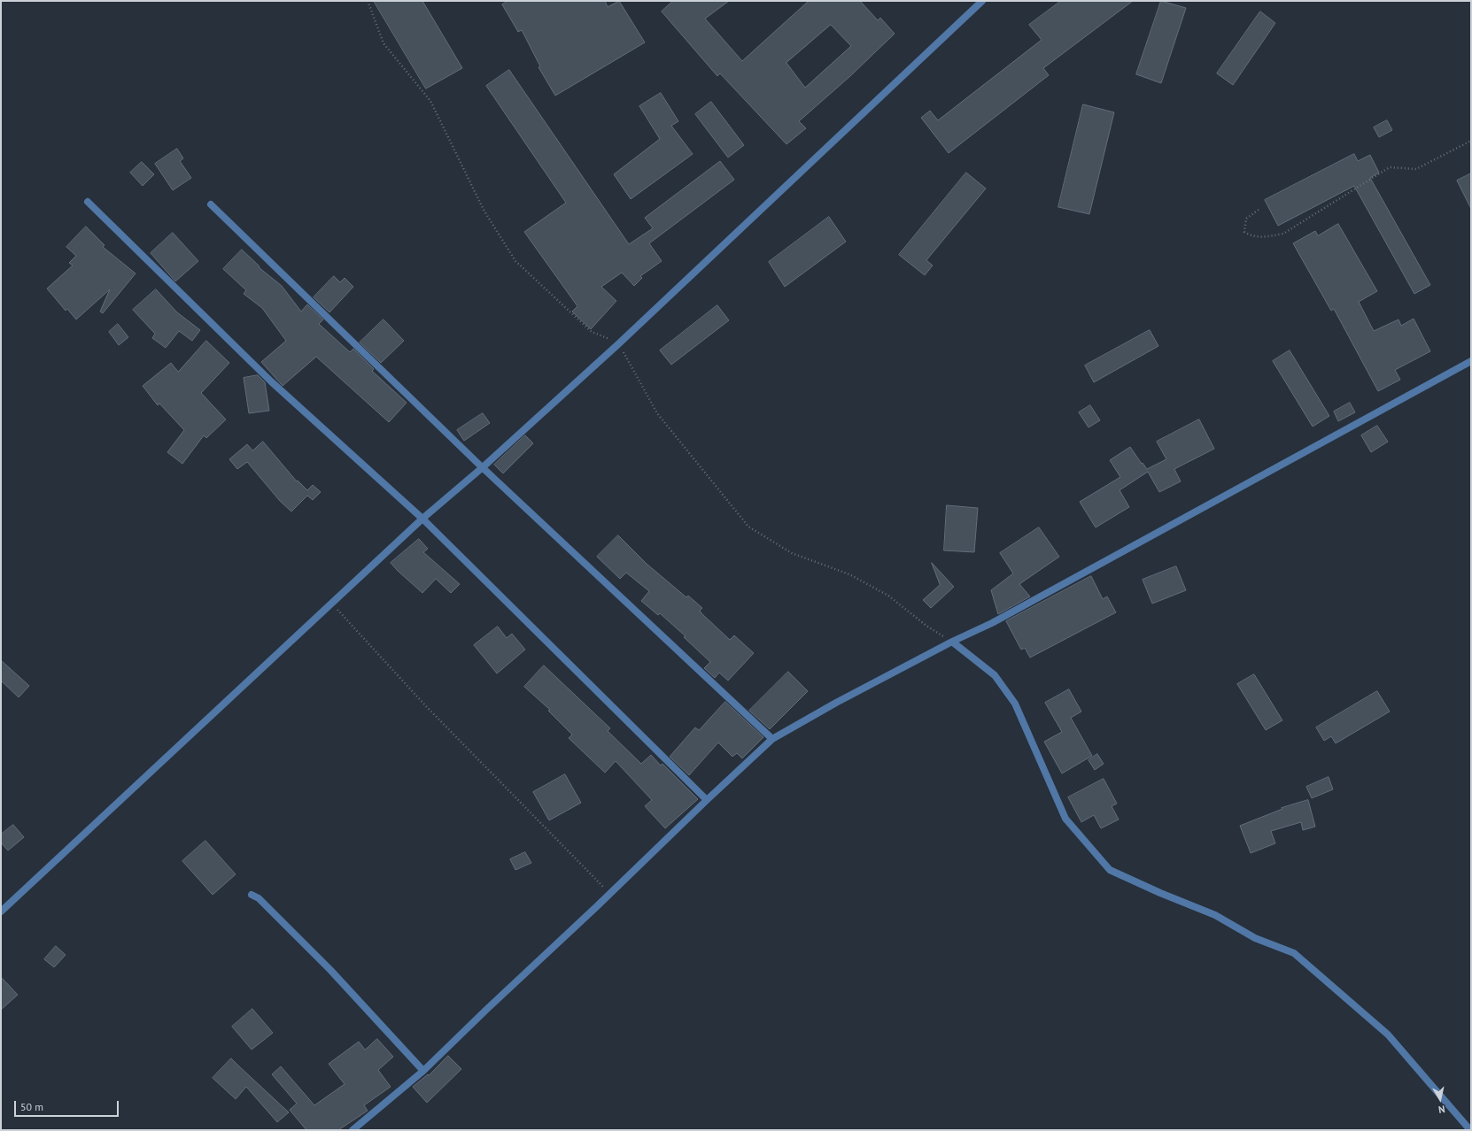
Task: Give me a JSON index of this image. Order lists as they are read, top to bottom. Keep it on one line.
{"scale_bar":"50 m","north":"bottom"}
